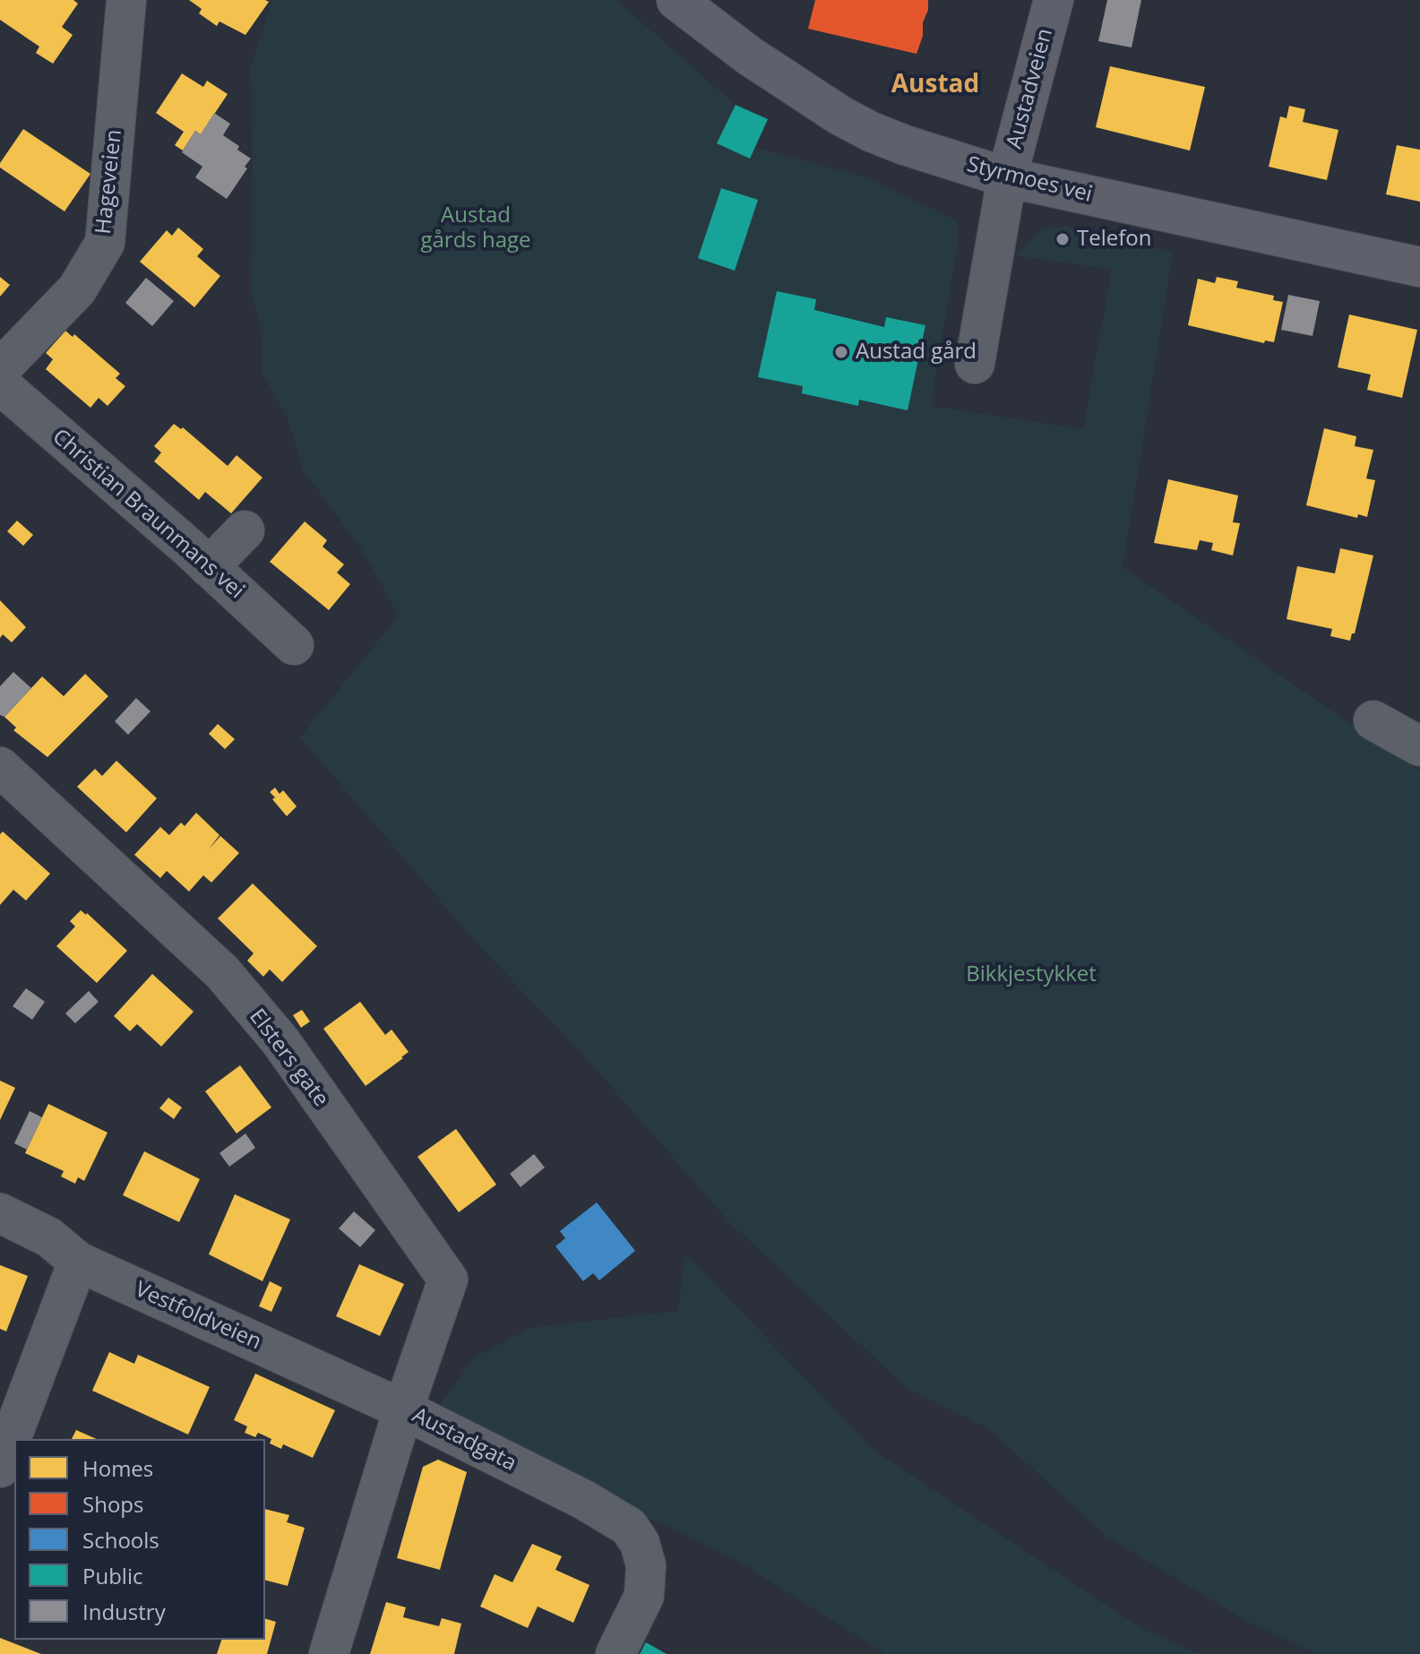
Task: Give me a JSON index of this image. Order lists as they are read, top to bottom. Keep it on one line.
{"streets":{"main road":["Austadveien","Styrmoes vei"],"street":["Hageveien","Christian Braunmans vei","Elsters gate","Vestfoldveien","Austadgata"]},"crossings":[["Austadveien","Styrmoes vei"],["Elsters gate","Vestfoldveien"],["Elsters gate","Austadgata"],["Vestfoldveien","Austadgata"]],"districts":["Austad"],"parks":["Austad gårds hage","Bikkjestykket"],"places":["Telefon","Austad gård"],"legend":["Homes","Shops","Schools","Public","Industry"]}
